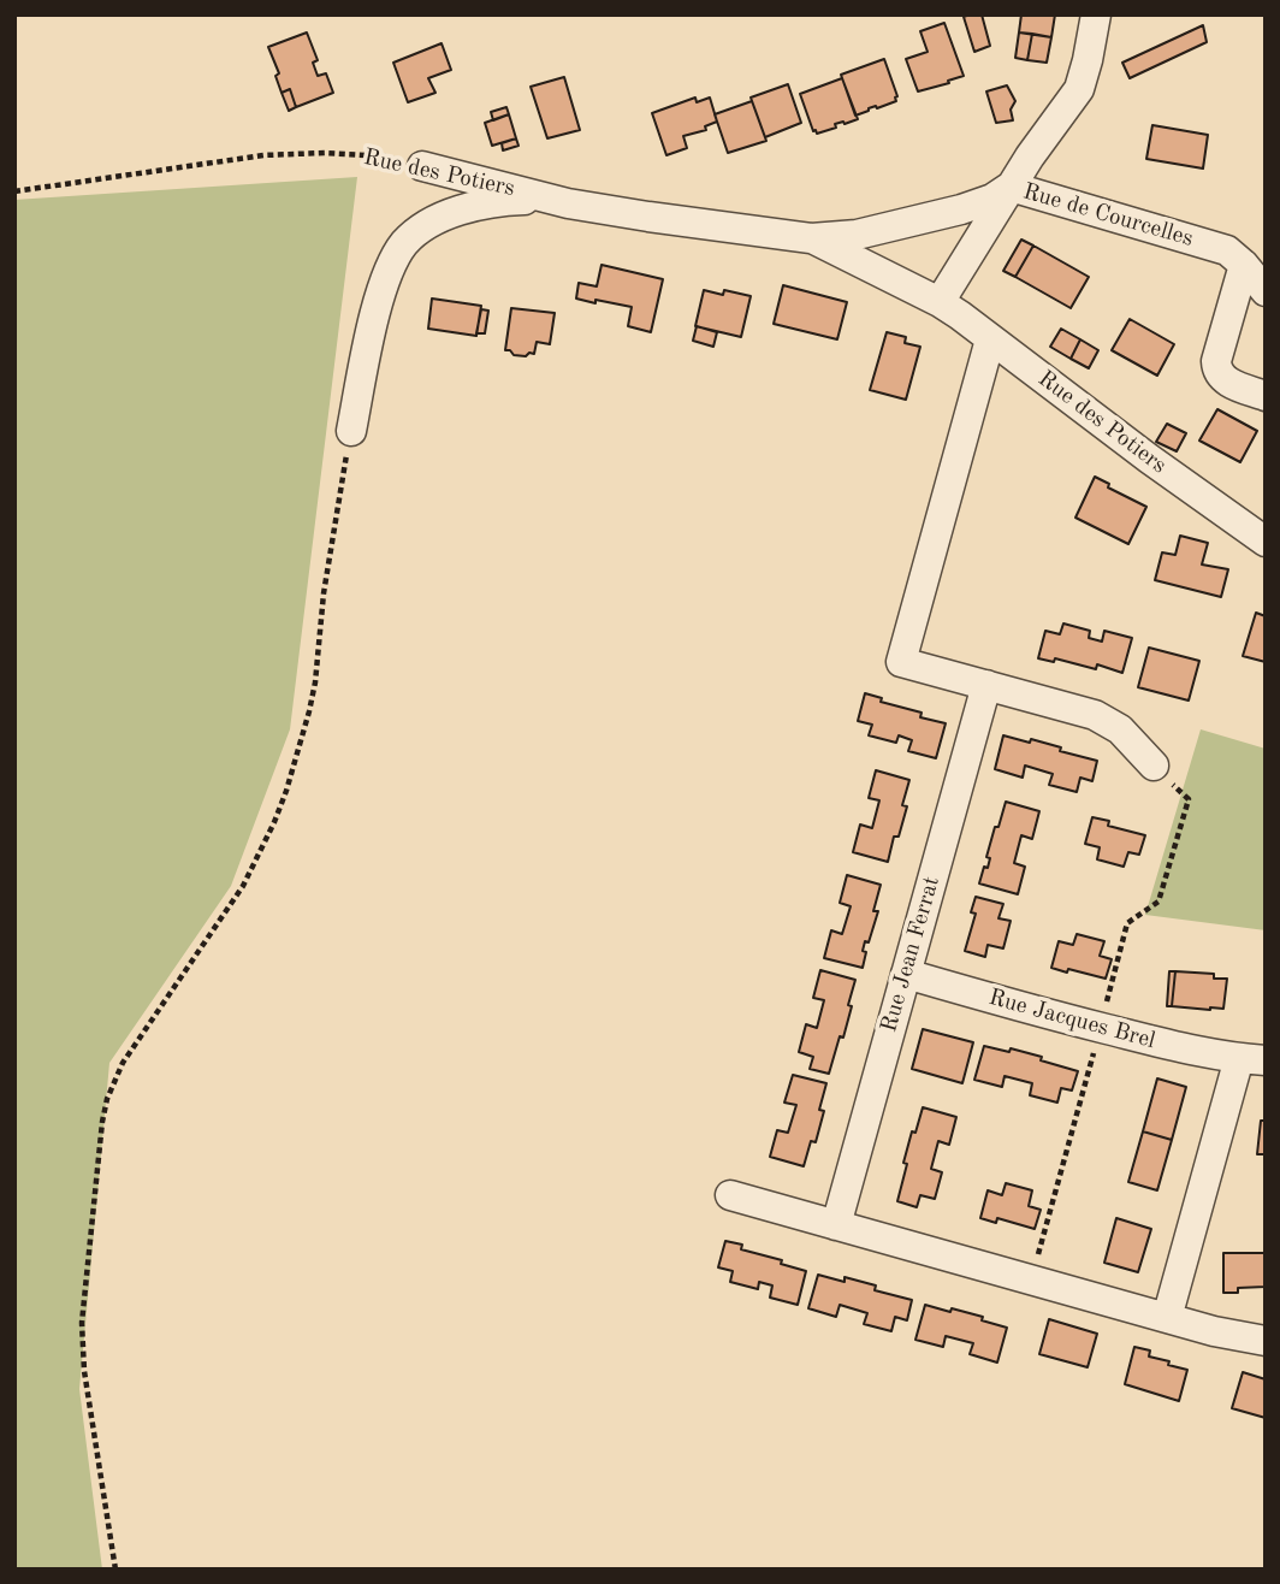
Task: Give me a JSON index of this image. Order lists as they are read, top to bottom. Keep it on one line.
{"streets":{"street":["Rue des Potiers","Rue de Courcelles","Rue Jean Ferrat","Rue Jacques Brel"]},"crossings":[["Rue des Potiers","Rue de Courcelles"],["Rue Jean Ferrat","Rue Jacques Brel"]]}
